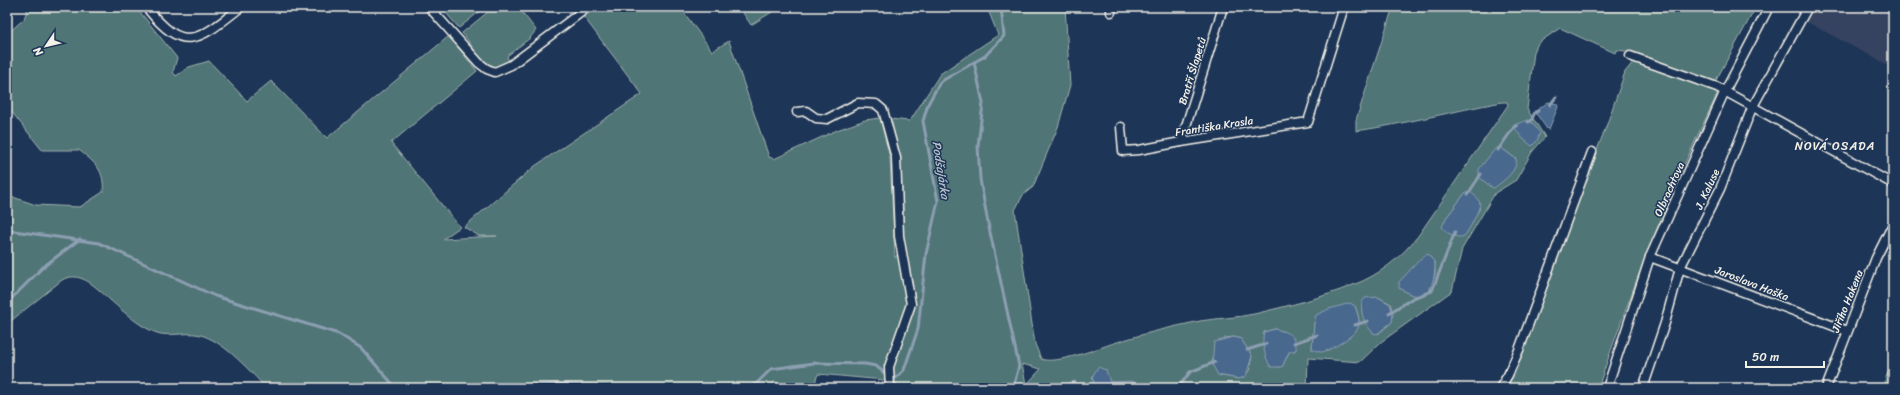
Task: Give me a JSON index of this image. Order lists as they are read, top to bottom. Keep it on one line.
{"streets":{"street":["Bratří Šlapetů","Františka Krasla","Olbrachtova","J. Kaluse","Jaroslava Haška","Jiřího Hakena"]},"crossings":[["Bratří Šlapetů","Františka Krasla"],["Olbrachtova","Jaroslava Haška"],["J. Kaluse","Jaroslava Haška"],["Jaroslava Haška","Jiřího Hakena"]],"districts":["NOVÁ OSADA"],"water":["Podšajárka"],"scale_bar":"50 m","north":"bottom left"}
